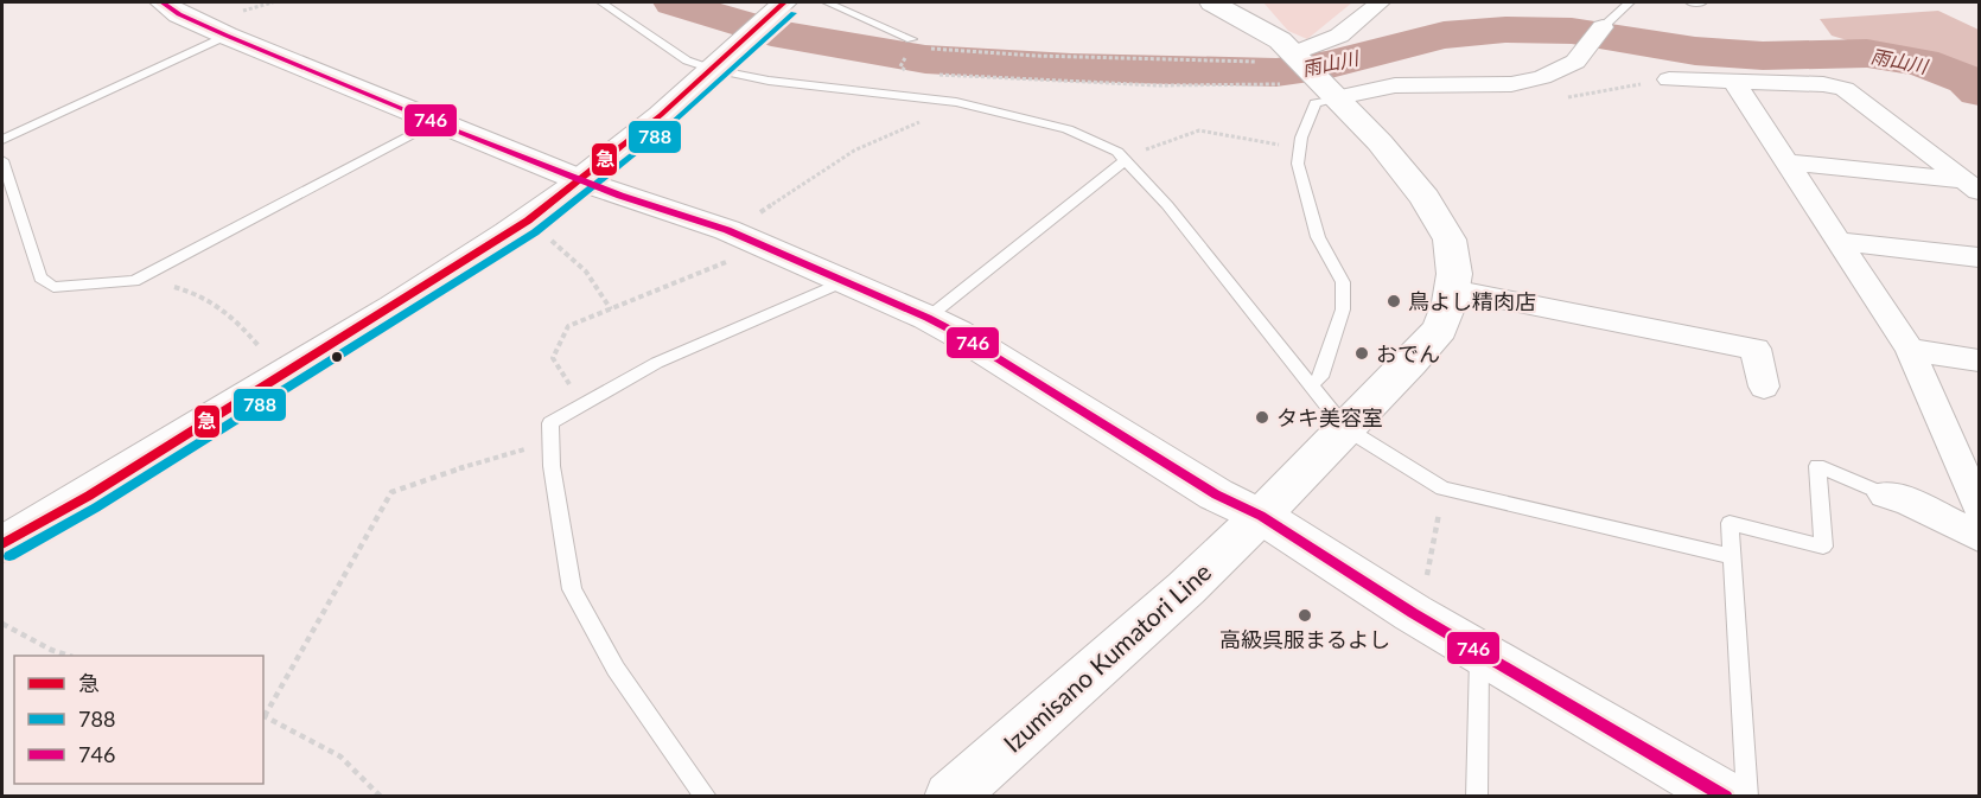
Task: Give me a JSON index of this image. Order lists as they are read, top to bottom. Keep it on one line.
{"streets":{"main road":["Izumisano Kumatori Line"]},"water":["雨山川"],"places":["鳥よし精肉店","おでん","タキ美容室","高級呉服まるよし"],"lines":["transit line 急","transit line 746","transit line 788"],"legend":["急","788","746"]}
